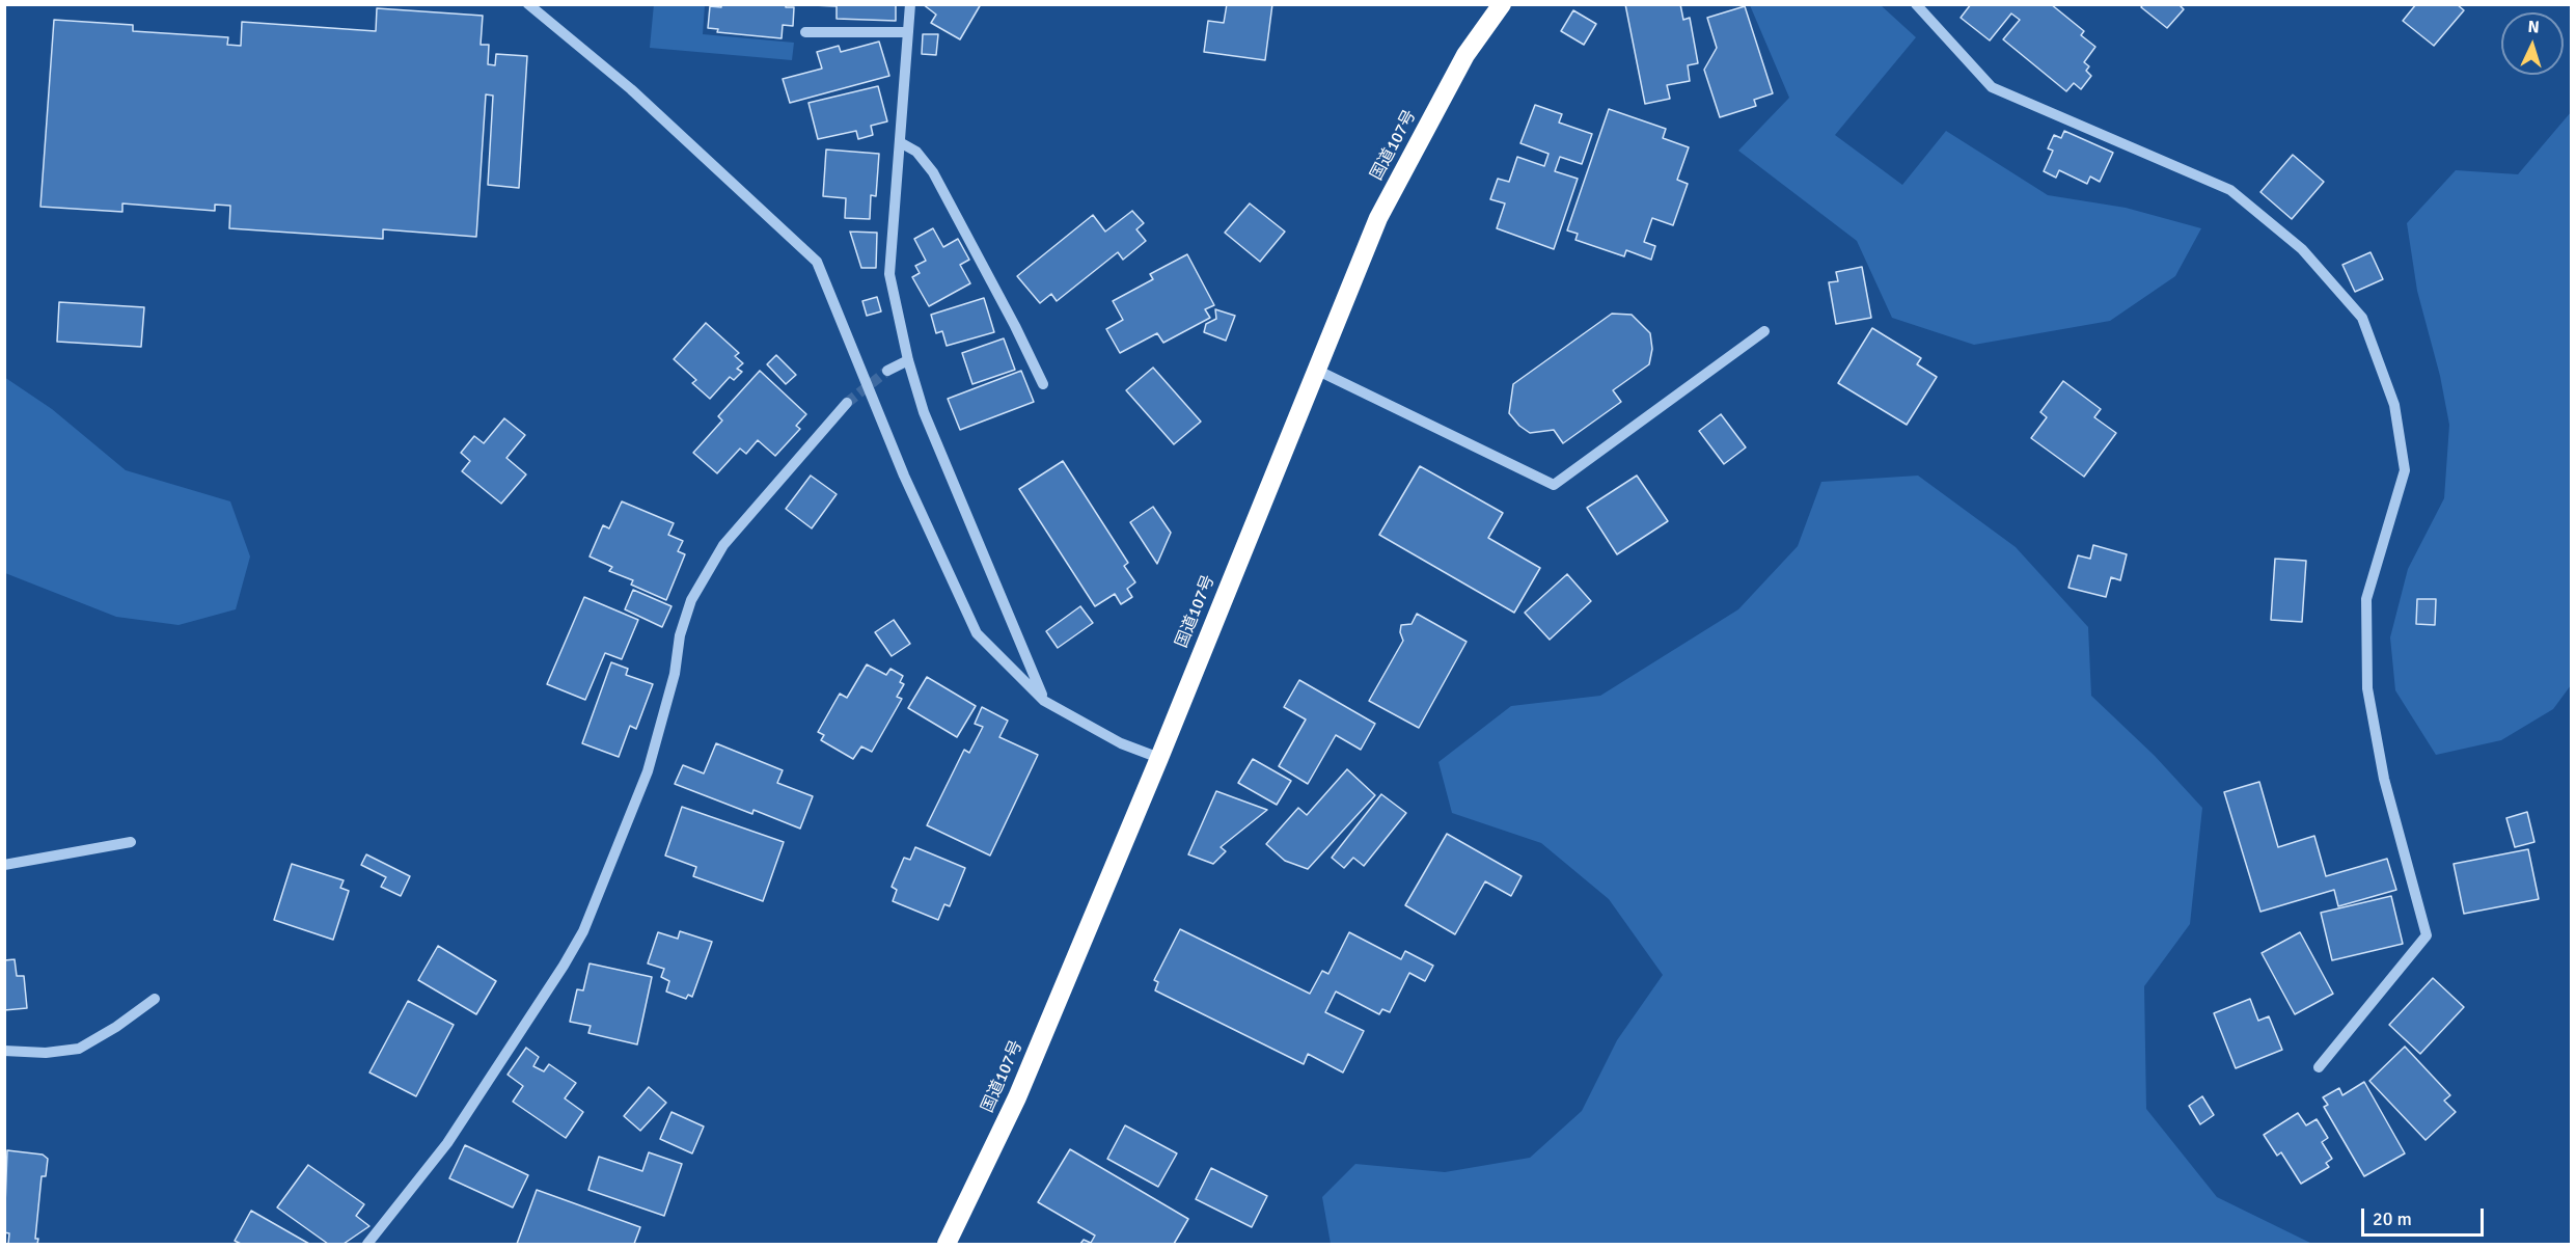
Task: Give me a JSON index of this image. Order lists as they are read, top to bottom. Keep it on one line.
{"streets":{"highway":["国道107号"]},"scale_bar":"20 m","north":"top"}
